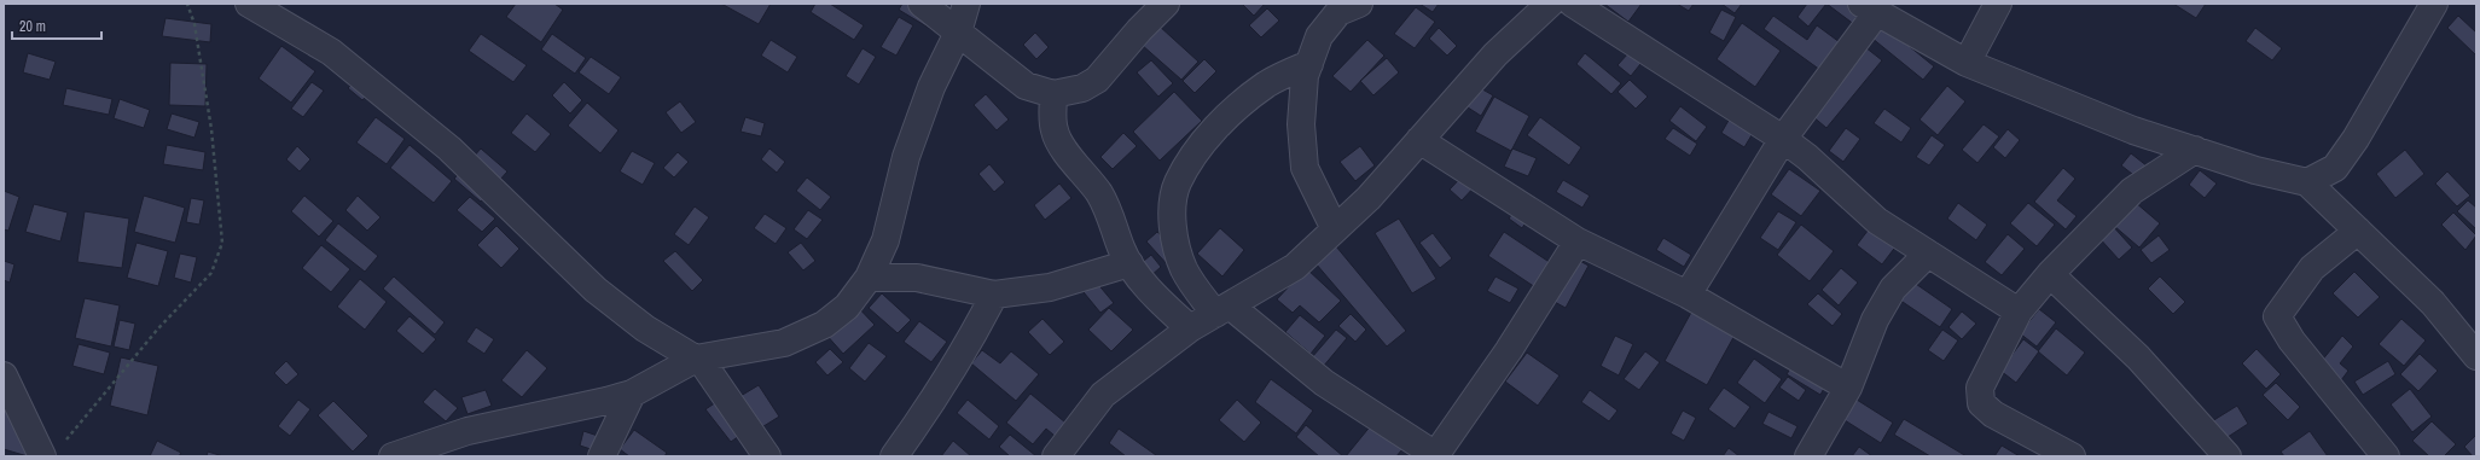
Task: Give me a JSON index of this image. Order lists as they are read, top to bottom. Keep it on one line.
{"scale_bar":"20 m"}
